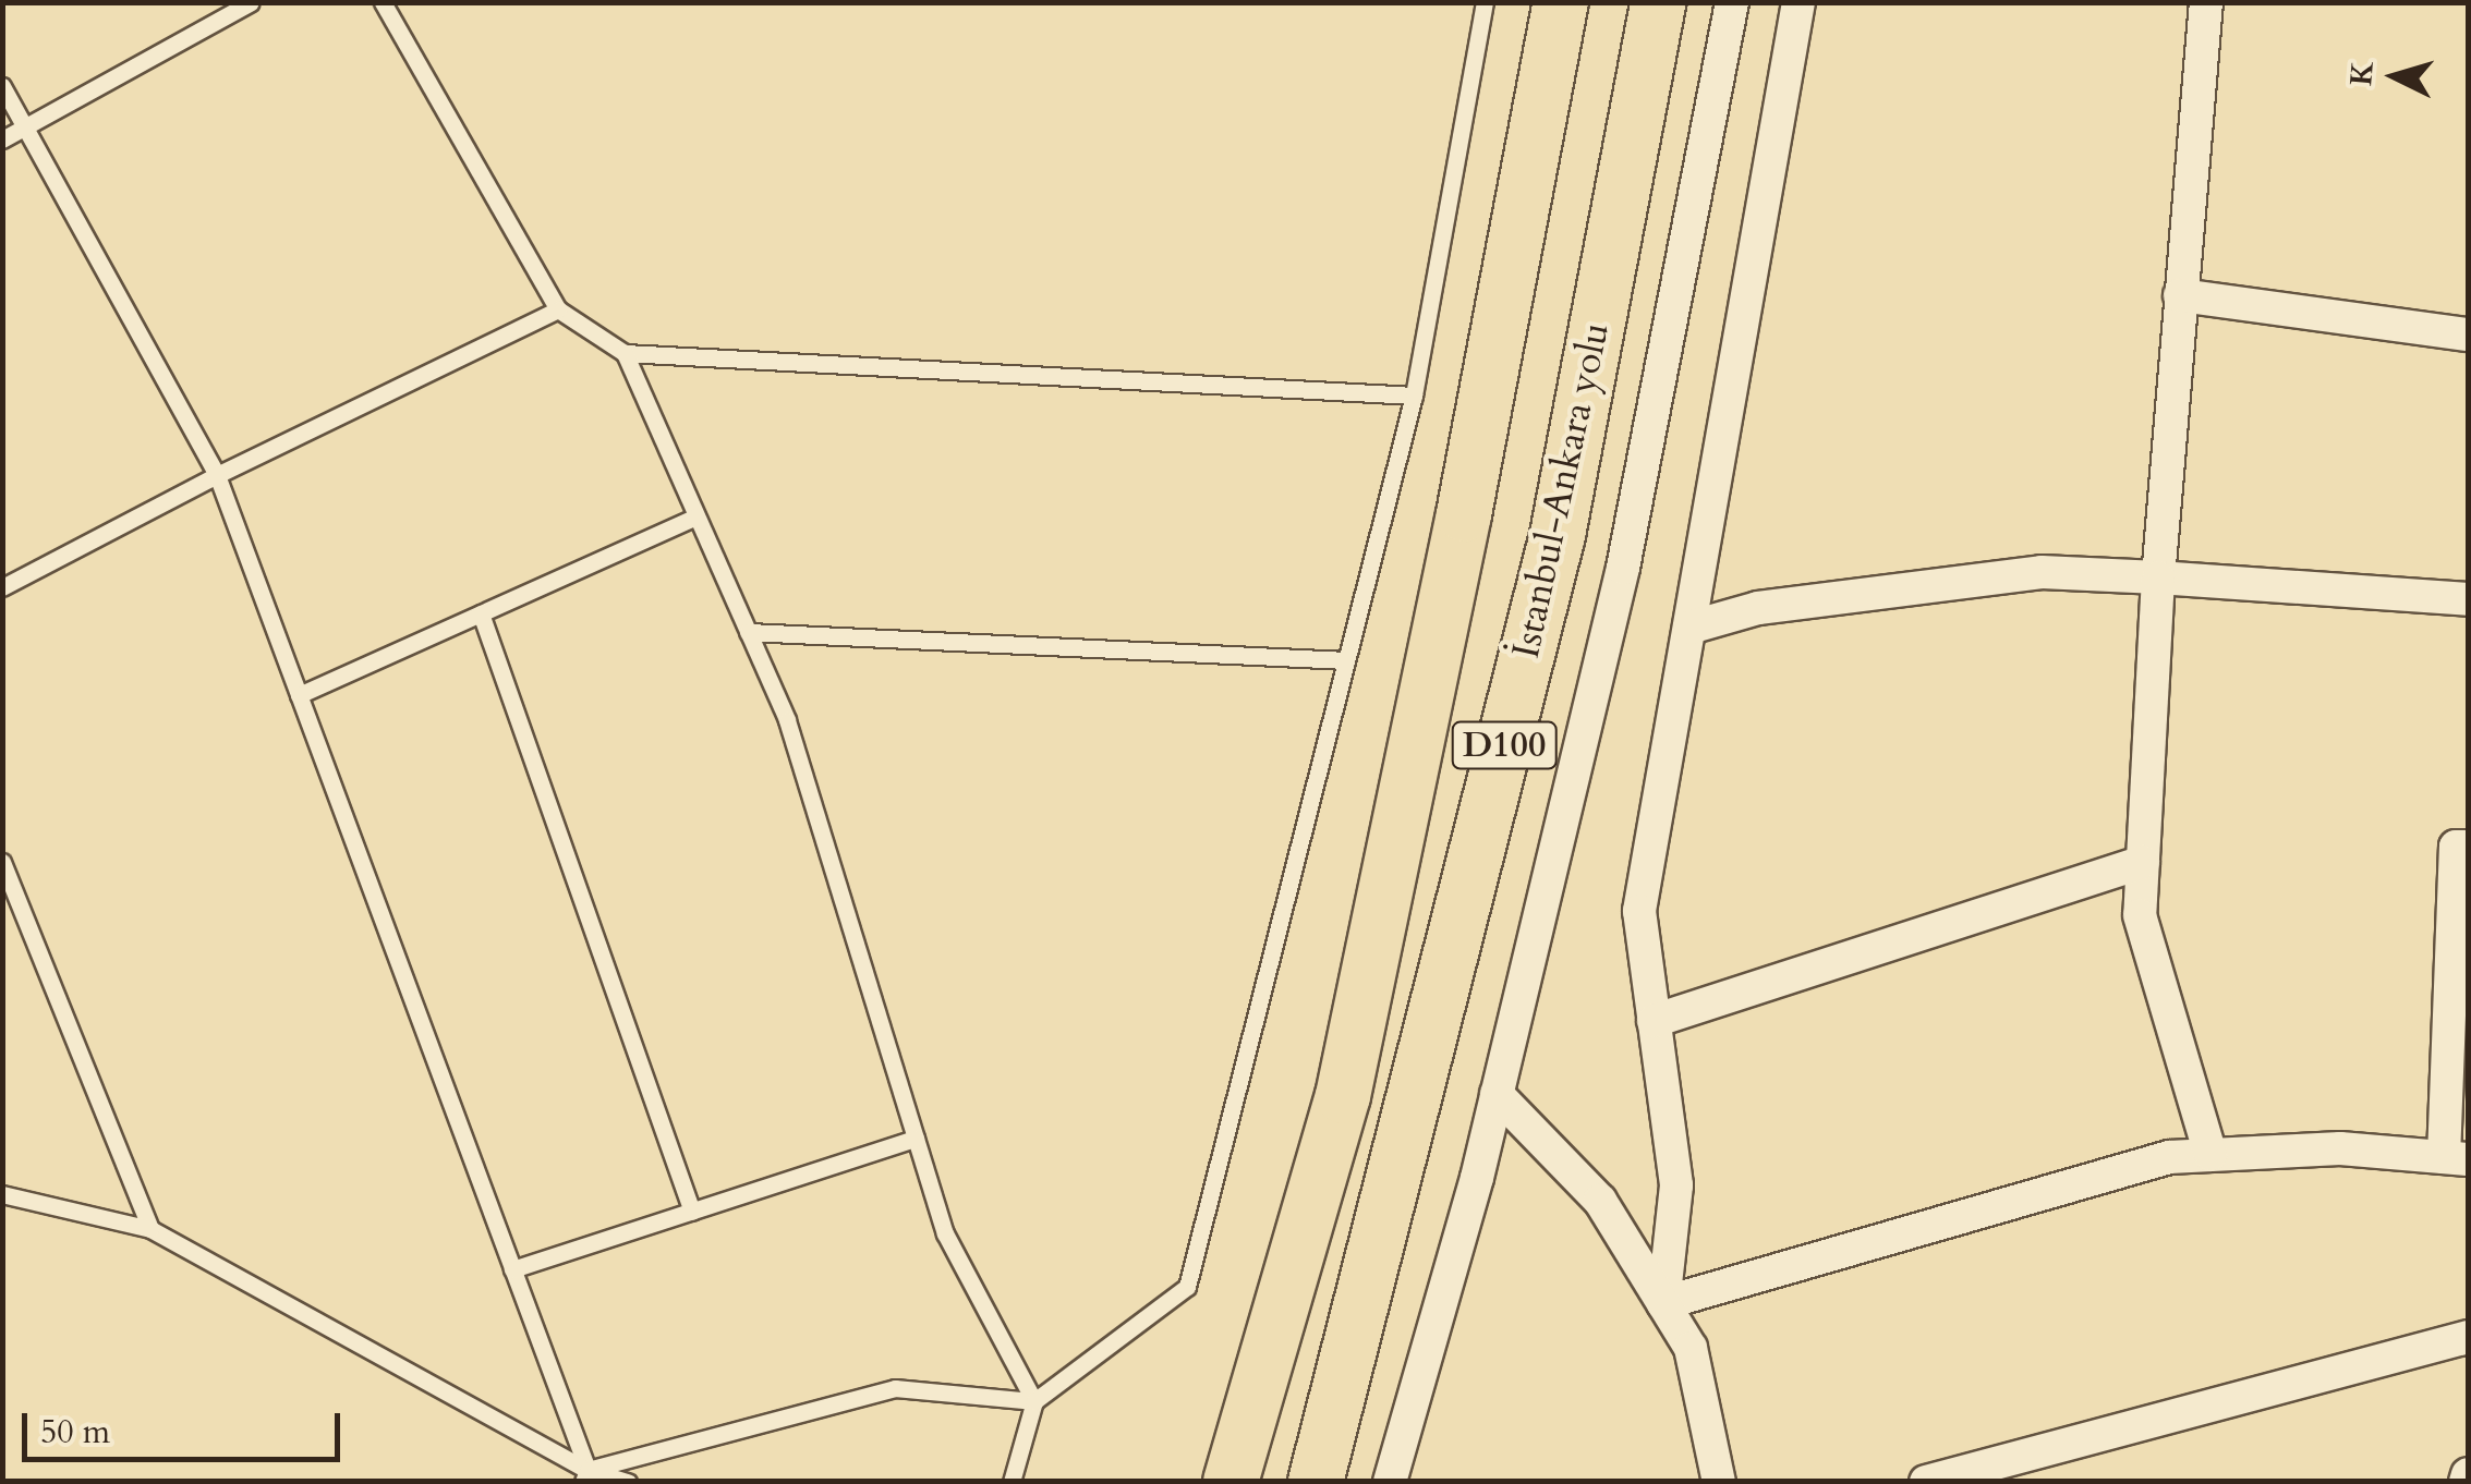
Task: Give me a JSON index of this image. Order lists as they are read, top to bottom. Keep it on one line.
{"streets":{"highway":["İstanbul-Ankara yolu","D100"]},"scale_bar":"50 m","north":"left"}
